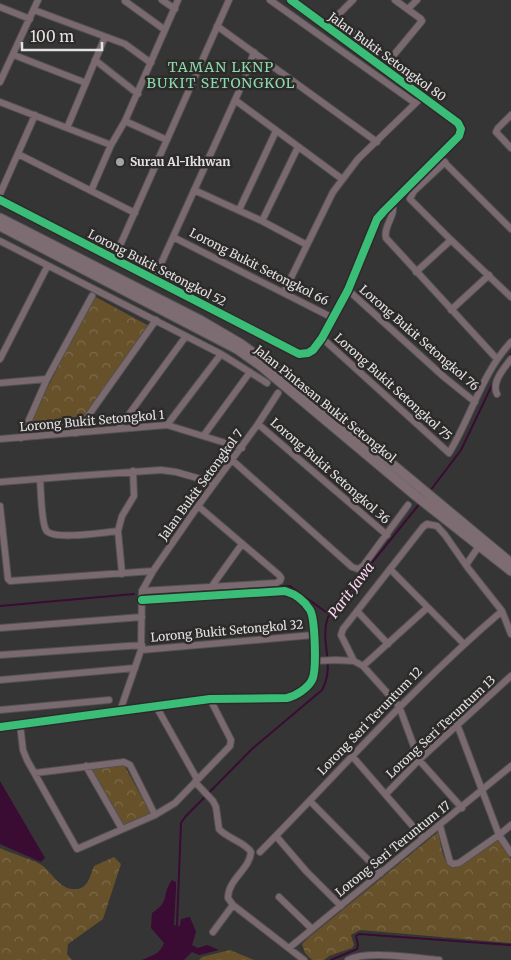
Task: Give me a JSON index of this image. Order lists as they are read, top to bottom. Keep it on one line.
{"streets":{"main road":["Jalan Pintasan Bukit Setongkol"],"street":["Jalan Bukit Setongkol 80","Lorong Bukit Setongkol 66","Lorong Bukit Setongkol 52","Lorong Bukit Setongkol 76","Lorong Bukit Setongkol 75","Lorong Bukit Setongkol 1","Lorong Bukit Setongkol 36","Jalan Bukit Setongkol 7","Lorong Bukit Setongkol 32","Lorong Seri Teruntum 12","Lorong Seri Teruntum 13","Lorong Seri Teruntum 17"]},"crossings":[["Lorong Bukit Setongkol 52","Lorong Bukit Setongkol 75"],["Lorong Bukit Setongkol 76","Lorong Bukit Setongkol 75"],["Lorong Bukit Setongkol 1","Jalan Bukit Setongkol 7"],["Lorong Bukit Setongkol 36","Jalan Bukit Setongkol 7"]],"districts":["TAMAN LKNP BUKIT SETONGKOL"],"water":["Parit Jawa"],"places":["Surau Al-Ikhwan"],"scale_bar":"100 m"}
